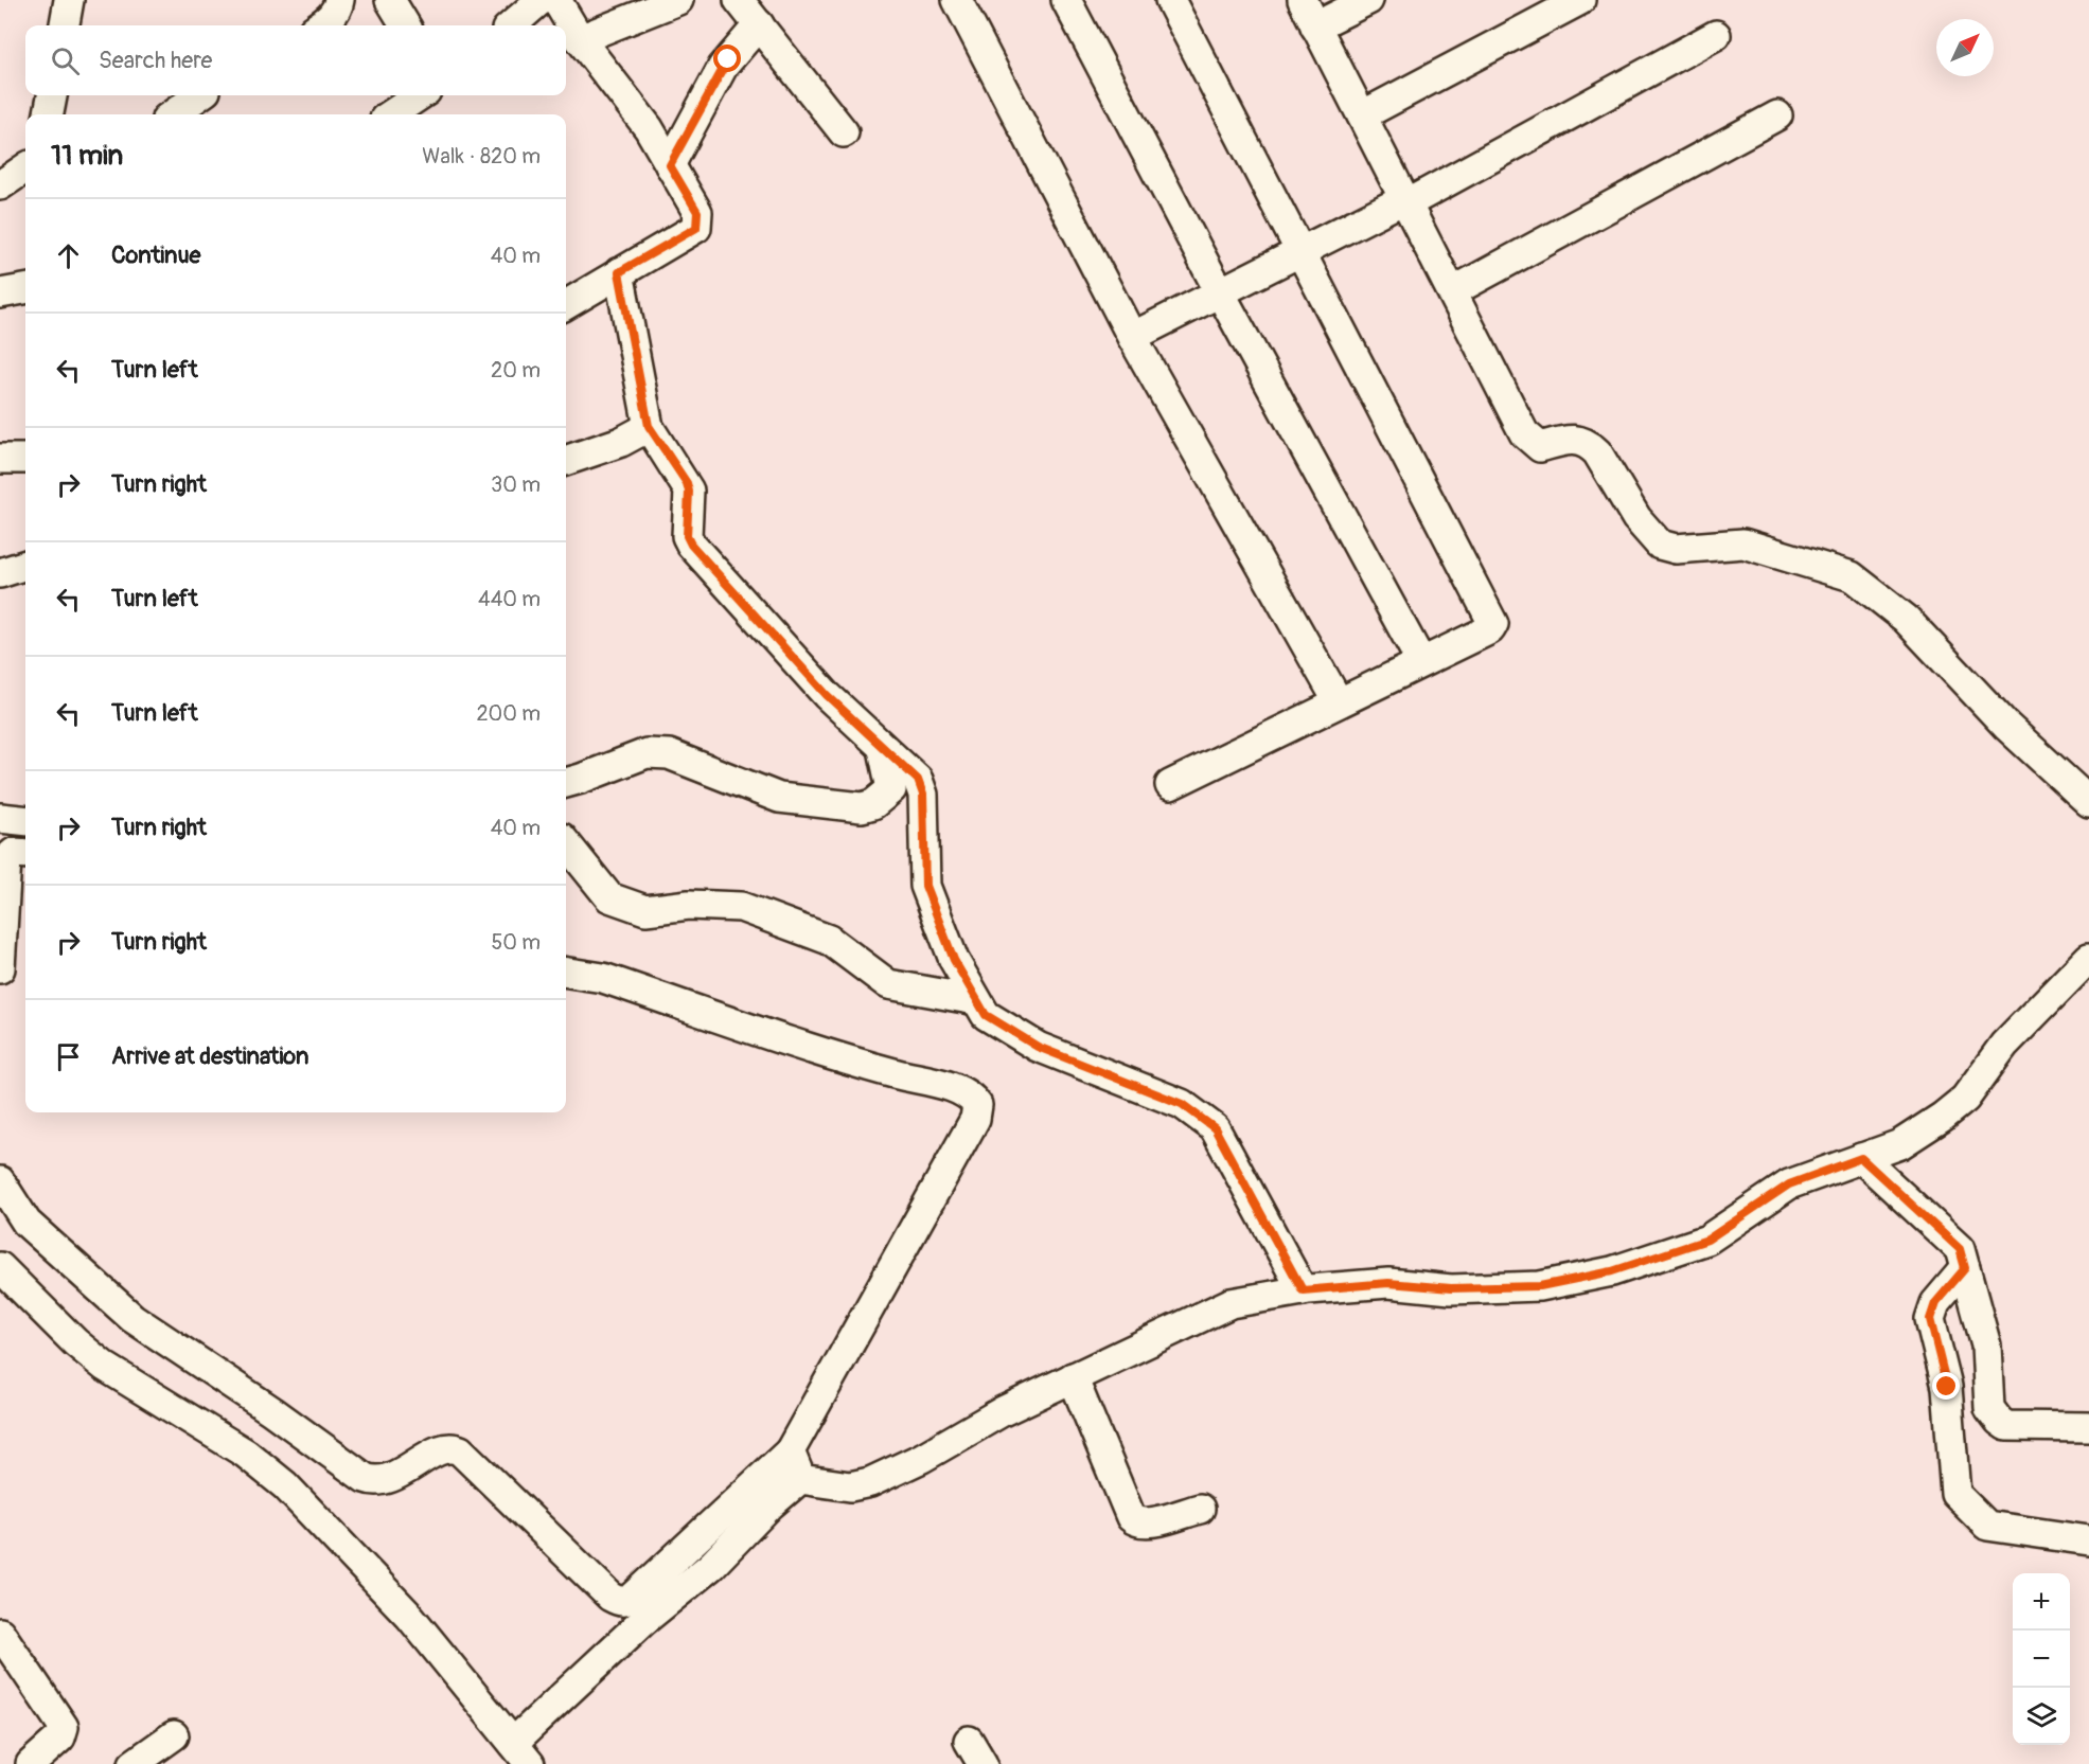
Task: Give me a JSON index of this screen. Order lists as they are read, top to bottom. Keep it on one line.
{"north":"top right","page":{"search":"Search here","heading":["11 min","Walk · 820 m"],"list":[["Continue","40 m"],["Turn left","20 m"],["Turn right","30 m"],["Turn left","440 m"],["Turn left","200 m"],["Turn right","40 m"],["Turn right","50 m"],"Arrive at destination"],"map_buttons":["+","−"]}}
